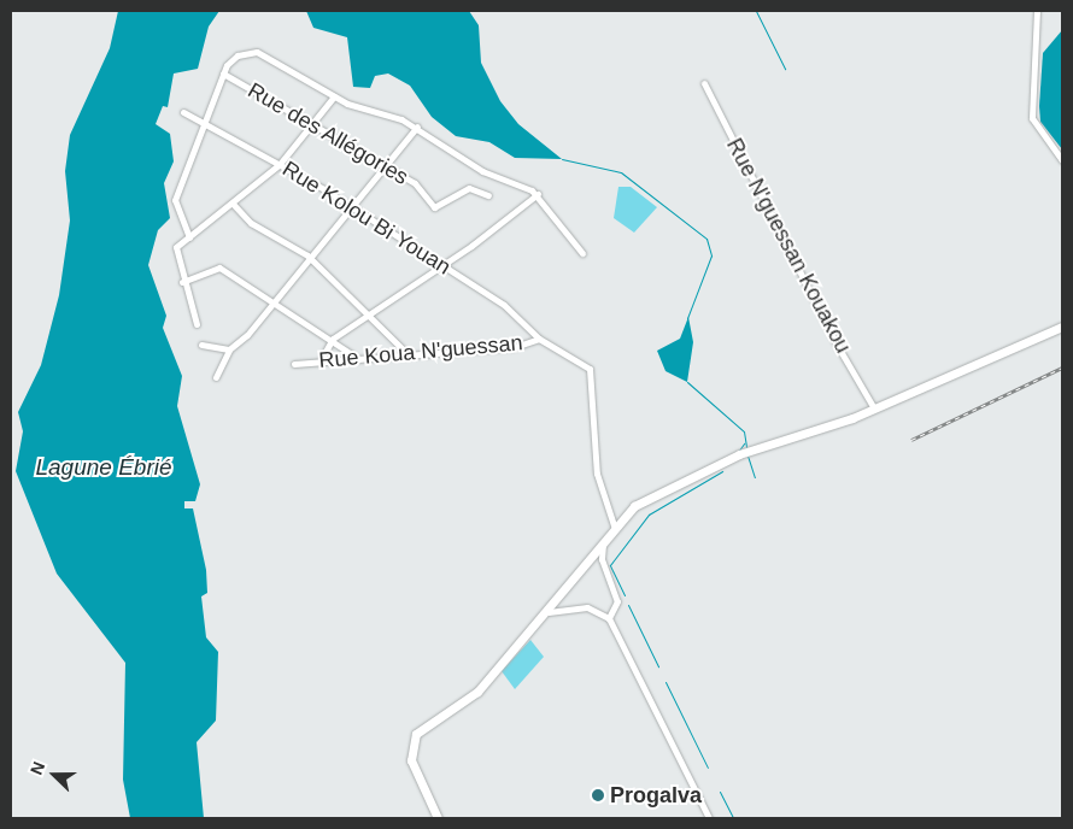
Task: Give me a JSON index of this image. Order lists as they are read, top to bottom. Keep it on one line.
{"streets":{"street":["Rue des Allégories","Rue Kolou Bi Youan","Rue N'guessan Kouakou","Rue Koua N'guessan"]},"crossings":[["Rue Kolou Bi Youan","Rue Koua N'guessan"]],"water":["Lagune Ébrié"],"places":["Progalva"],"north":"left"}
